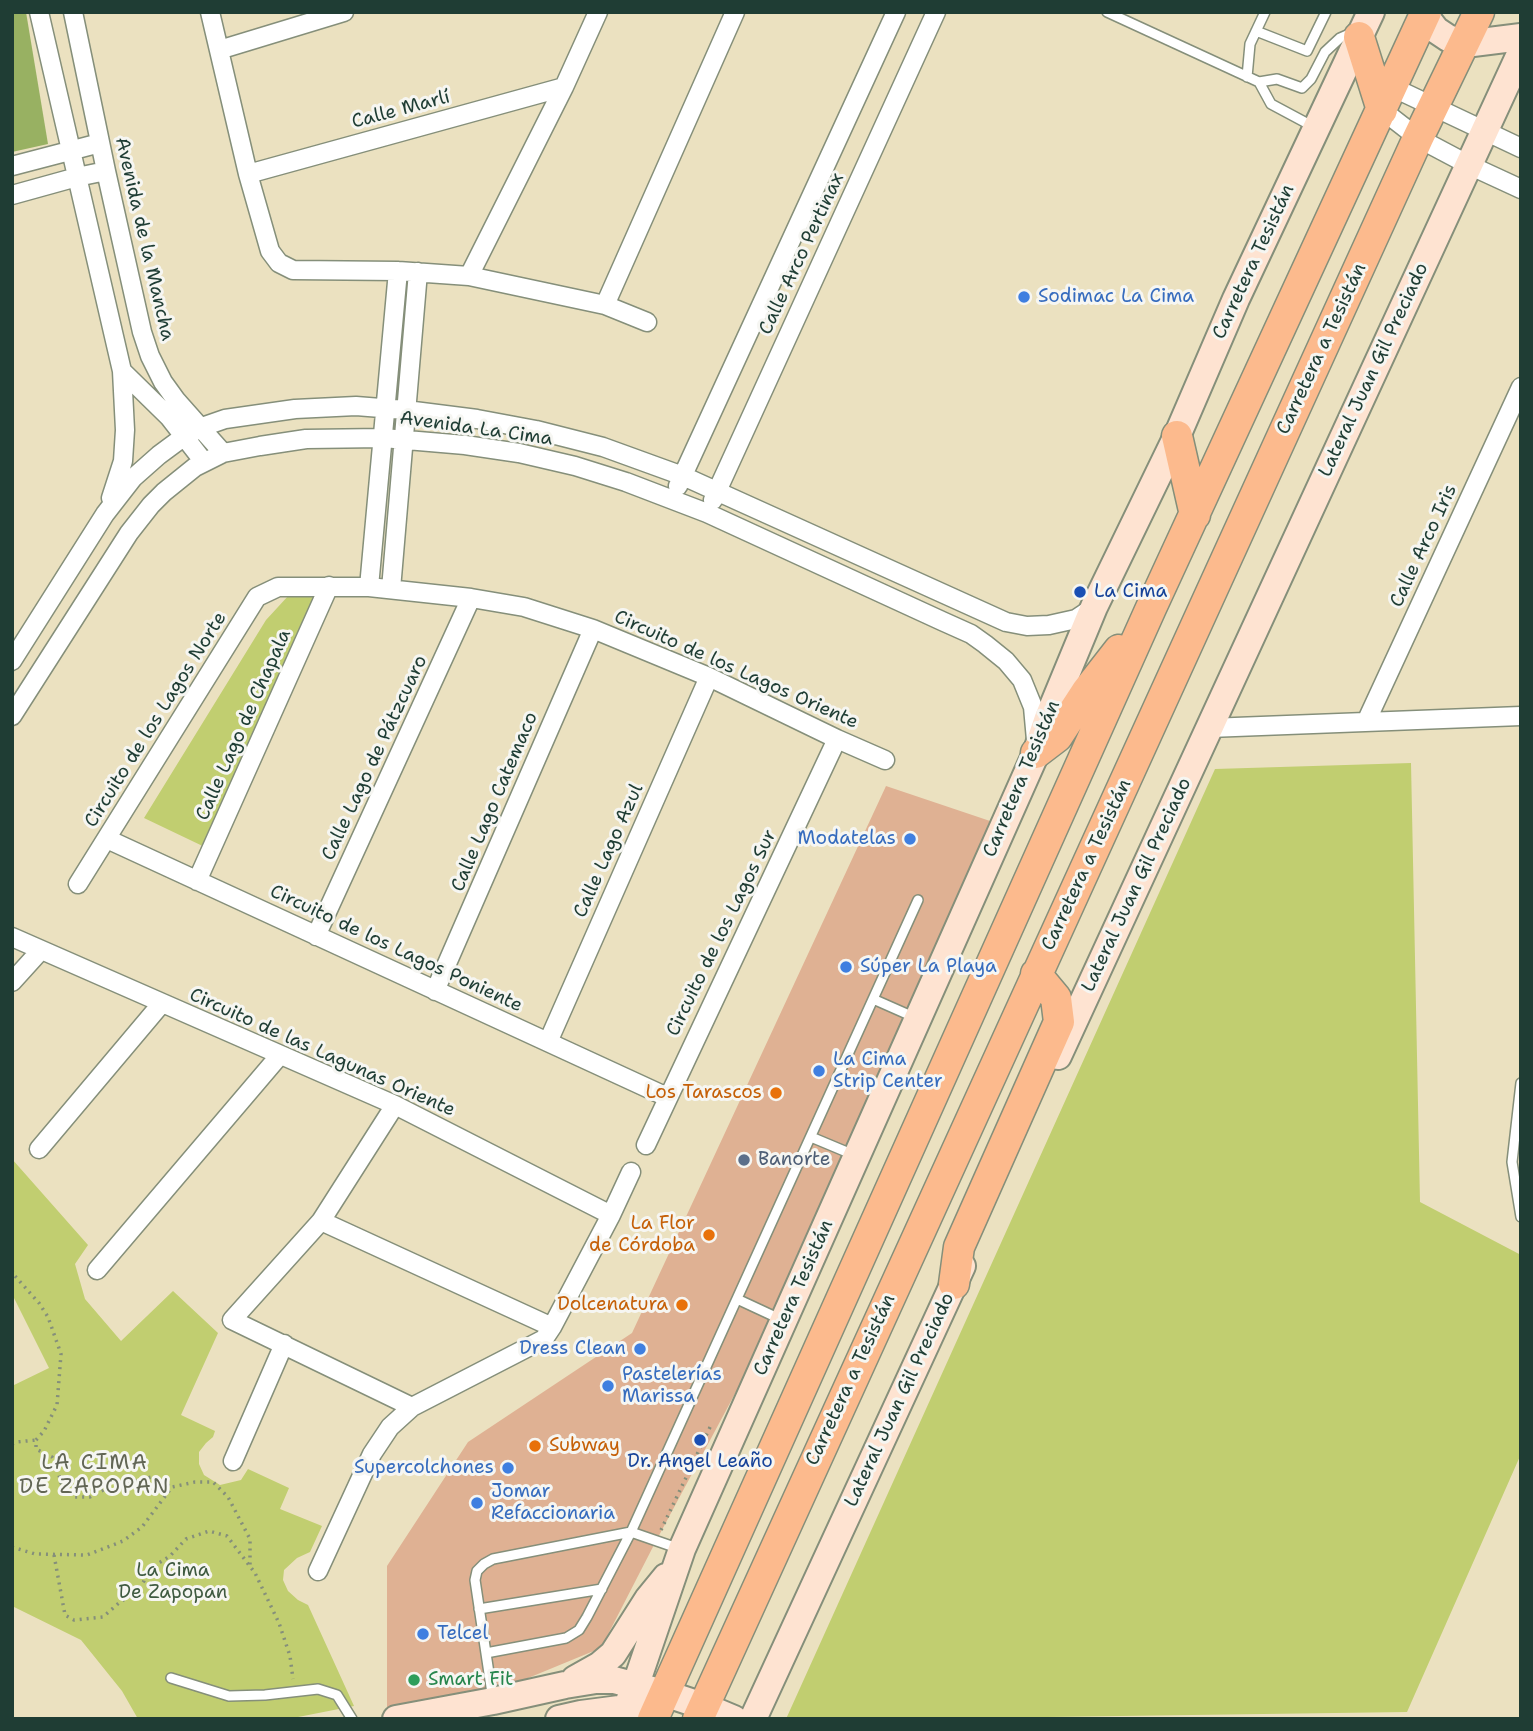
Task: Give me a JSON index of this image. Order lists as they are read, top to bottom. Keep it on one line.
{"streets":{"main road":["Carretera Tesistán","Carretera a Tesistán","Lateral Juan Gil Preciado"],"street":["Calle Marlí","Avenida de la Mancha","Calle Arco Pertinax","Avenida La Cima","Calle Arco Iris","Circuito de los Lagos Oriente","Circuito de los Lagos Norte","Calle Lago de Chapala","Calle Lago de Pátzcuaro","Calle Lago Catemaco","Calle Lago Azul","Circuito de los Lagos Sur","Circuito de los Lagos Poniente","Circuito de las Lagunas Oriente"]},"crossings":[["Avenida de la Mancha","Avenida La Cima"],["Calle Arco Pertinax","Avenida La Cima"],["Carretera Tesistán","Avenida La Cima"],["Circuito de los Lagos Oriente","Circuito de los Lagos Norte"],["Circuito de los Lagos Oriente","Calle Lago de Chapala"],["Circuito de los Lagos Oriente","Calle Lago de Pátzcuaro"],["Circuito de los Lagos Oriente","Calle Lago Catemaco"],["Circuito de los Lagos Oriente","Calle Lago Azul"],["Circuito de los Lagos Oriente","Circuito de los Lagos Sur"],["Circuito de los Lagos Norte","Circuito de los Lagos Poniente"],["Calle Lago de Chapala","Circuito de los Lagos Poniente"],["Calle Lago de Pátzcuaro","Circuito de los Lagos Poniente"],["Calle Lago Catemaco","Circuito de los Lagos Poniente"],["Calle Lago Azul","Circuito de los Lagos Poniente"],["Circuito de los Lagos Sur","Circuito de los Lagos Poniente"]],"districts":["LA CIMA DE ZAPOPAN"],"parks":["La Cima De Zapopan"],"places":["Sodimac La Cima","La Cima","Modatelas","Súper La Playa","La Cima Strip Center","Los Tarascos","Banorte","La Flor de Córdoba","Dolcenatura","Dress Clean","Pastelerías Marissa","Dr. Angel Leaño","Subway","Supercolchones","Jomar Refaccionaria","Telcel","Smart Fit"]}
